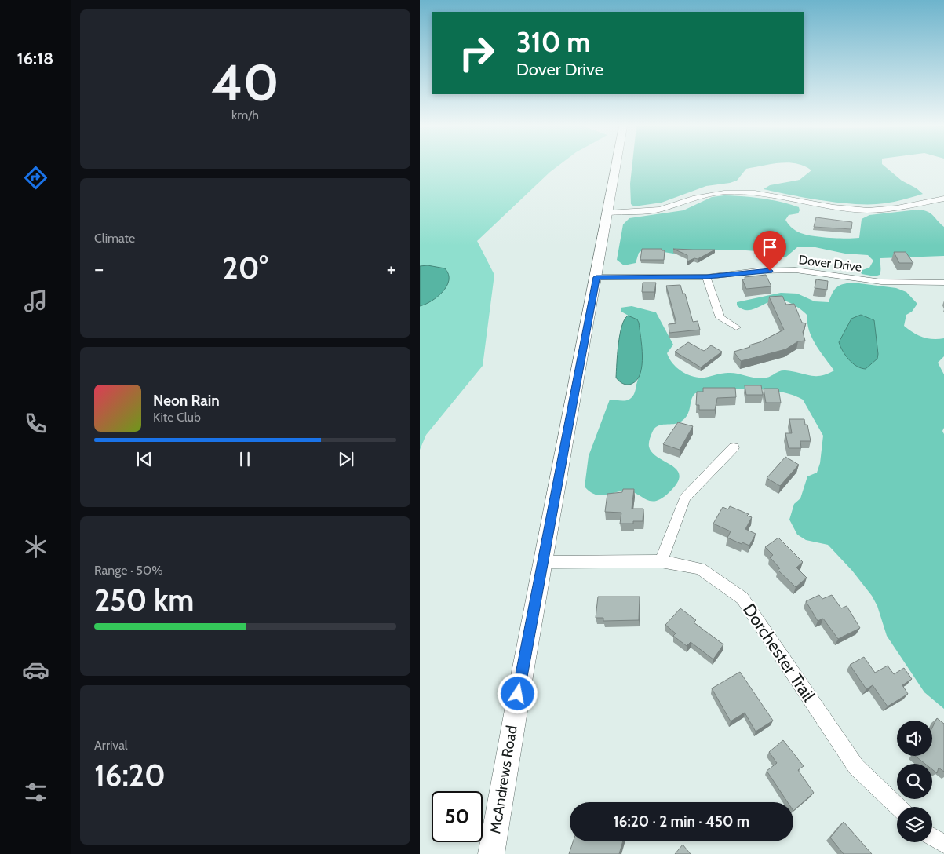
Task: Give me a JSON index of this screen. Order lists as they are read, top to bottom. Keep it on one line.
{"streets":{"main road":["McAndrews Road"],"street":["Dover Drive","Dorchester Trail"]},"crossings":[["Dover Drive","McAndrews Road"],["Dorchester Trail","McAndrews Road"]],"page":{"tabs":"16:18","tile":[["40","km/h"],"Climate",["Range · 50%","250 km"],["Arrival","16:20"]],"turn":["310 m","Dover Drive"],"heat":["−","20°","+"],"song":["Neon Rain","Kite Club"],"limit":"50","trip":"16:20 · 2 min · 450 m"}}
